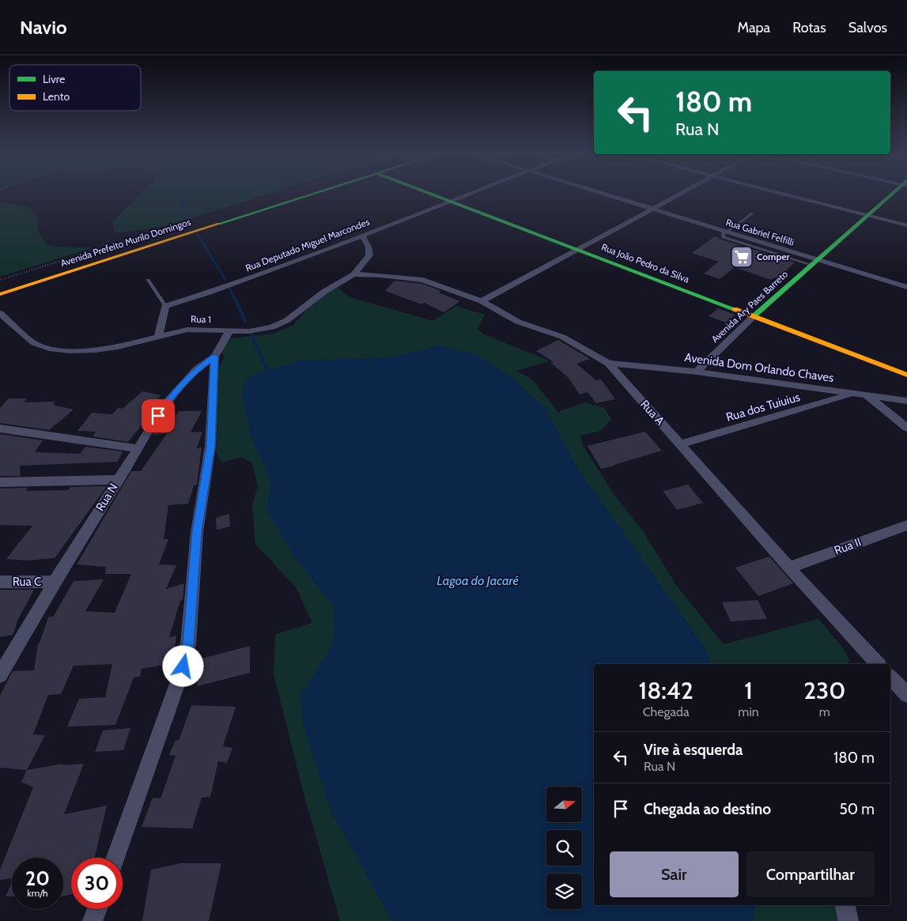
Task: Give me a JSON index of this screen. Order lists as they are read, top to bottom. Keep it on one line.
{"streets":{"street":["Rua Gabriel Felfilli","Avenida Prefeito Murilo Domingos","Rua Deputado Miguel Marcondes","Rua João Pedro da Silva","Avenida Ary Paes Barreto","Rua 1","Avenida Dom Orlando Chaves","Rua dos Tuiuius","Rua A","Rua N","Rua II","Rua C"]},"crossings":[["Rua Gabriel Felfilli","Avenida Ary Paes Barreto"],["Rua Deputado Miguel Marcondes","Rua João Pedro da Silva"],["Rua Deputado Miguel Marcondes","Rua 1"],["Rua João Pedro da Silva","Avenida Ary Paes Barreto"],["Avenida Ary Paes Barreto","Avenida Dom Orlando Chaves"],["Rua 1","Rua A"],["Rua 1","Rua N"],["Avenida Dom Orlando Chaves","Rua dos Tuiuius"],["Avenida Dom Orlando Chaves","Rua A"],["Rua dos Tuiuius","Rua A"],["Rua A","Rua II"],["Rua N","Rua C"]],"water":["Lagoa do Jacaré"],"places":{"supermarket":["Comper"]},"legend":["Livre","Lento"],"north":"right","page":{"header":"Navio","nav":["Mapa","Rotas","Salvos"],"turn":["180 m","Rua N"],"eta":["18:42","Chegada","1","min","230","m"],"list":[{"name":"Vire à esquerda","note":"Rua N","value":"180 m"},{"name":"Chegada ao destino","value":"50 m"}],"buttons":["Sair","Compartilhar"],"speed":"20 km/h","limit":"30"}}
